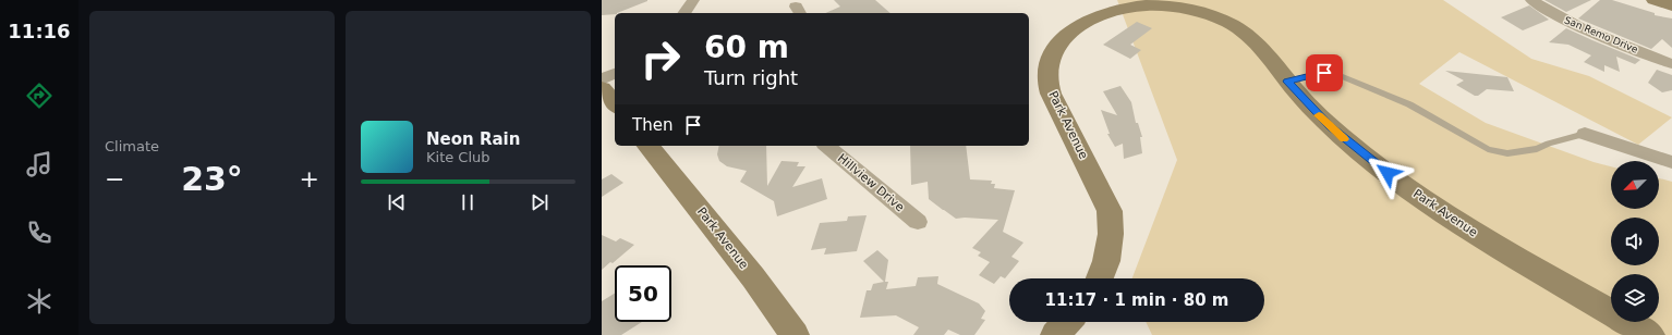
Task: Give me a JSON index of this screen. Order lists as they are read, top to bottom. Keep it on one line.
{"streets":{"main road":["Park Avenue"],"street":["San Remo Drive","Hillview Drive"]},"north":"bottom left","page":{"tabs":"11:16","tile":"Climate","turn":["60 m","Turn right"],"then":"Then","song":["Neon Rain","Kite Club"],"heat":["−","23°","+"],"limit":"50","trip":"11:17 · 1 min · 80 m"}}
